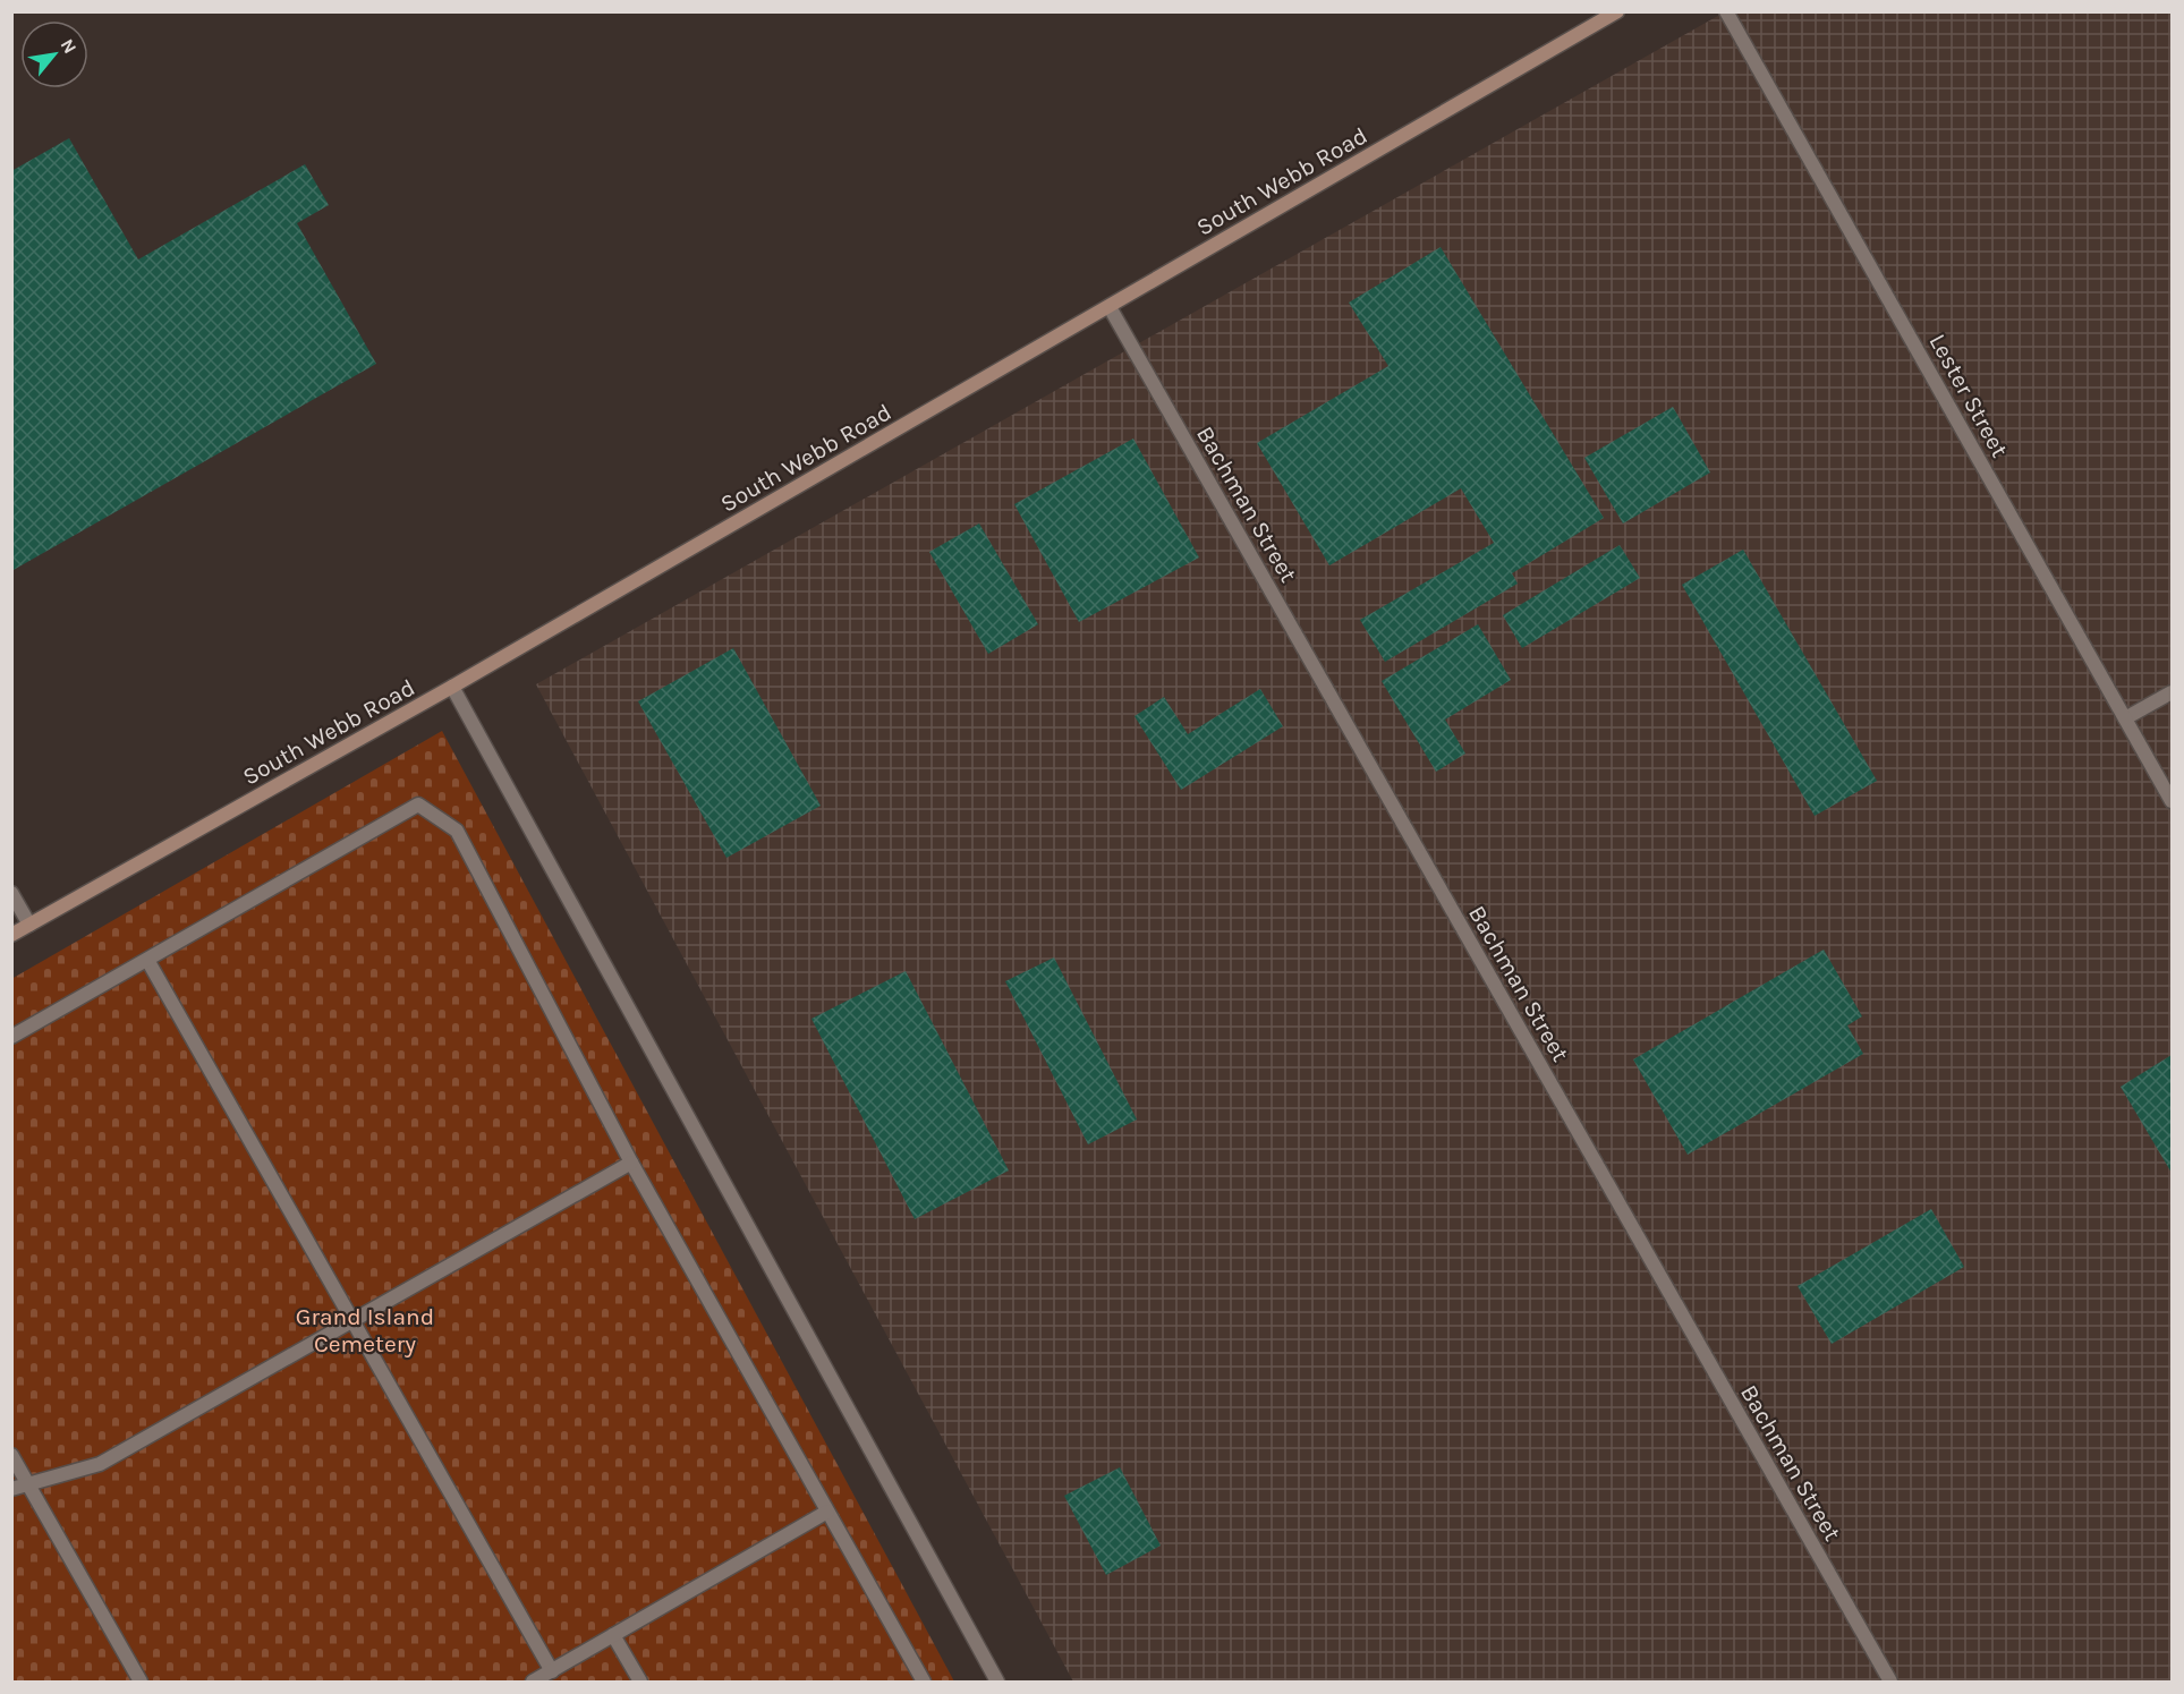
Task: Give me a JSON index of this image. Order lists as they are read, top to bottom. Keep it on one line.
{"streets":{"street":["South Webb Road","Lester Street","Bachman Street"]},"crossings":[["South Webb Road","Bachman Street"]],"parks":["Grand Island Cemetery"],"north":"top right"}
